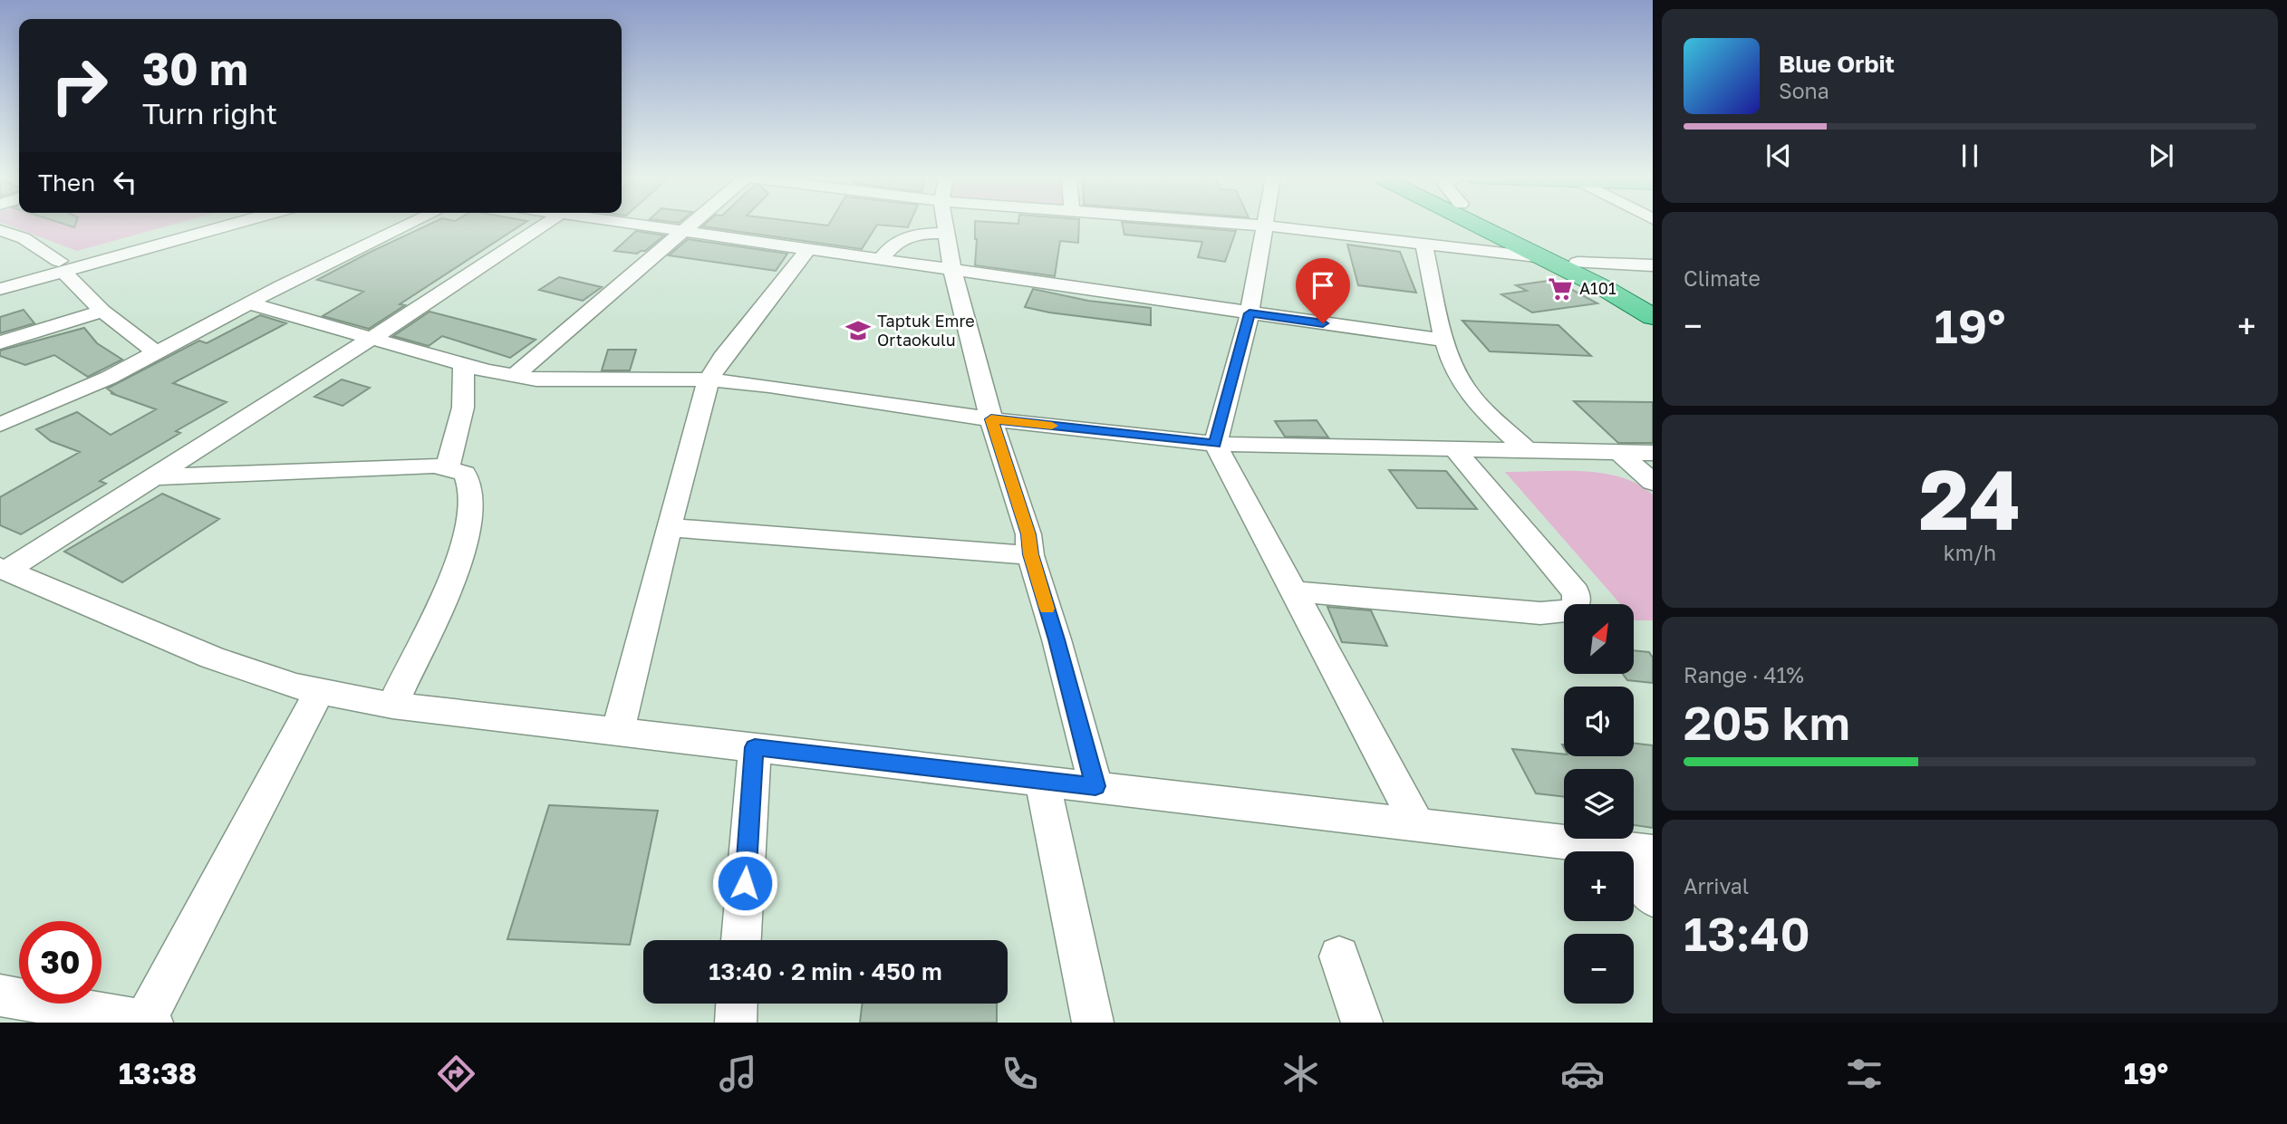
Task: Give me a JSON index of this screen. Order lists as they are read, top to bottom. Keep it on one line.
{"places":{"supermarket":["A101"],"school or university":["Taptuk Emre Ortaokulu"]},"north":"top right","page":{"turn":["30 m","Turn right"],"song":["Blue Orbit","Sona"],"then":"Then","tile":["Climate",["24","km/h"],["Range · 41%","205 km"],["Arrival","13:40"]],"heat":["−","19°","+"],"map_buttons":["+","−"],"limit":"30","trip":"13:40 · 2 min · 450 m","tabs":["13:38","19°"]}}
